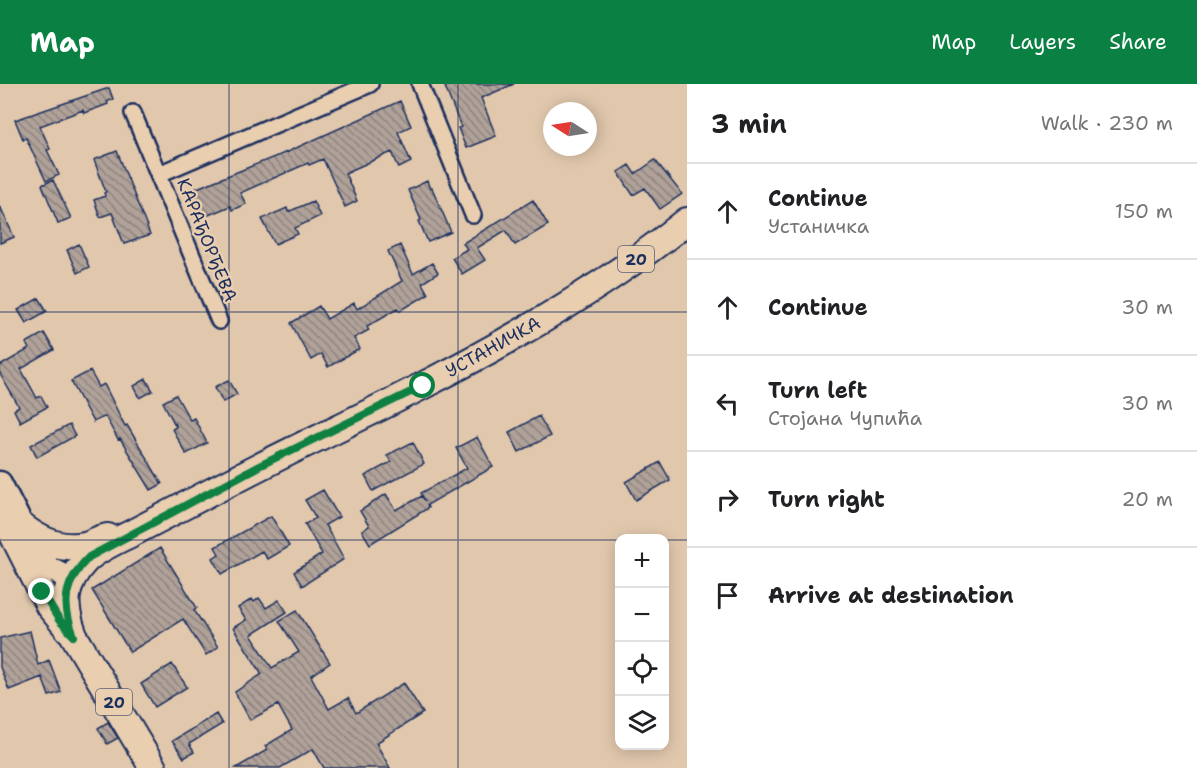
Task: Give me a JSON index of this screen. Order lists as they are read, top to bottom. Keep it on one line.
{"streets":{"main road":["20","УСТАНИЧКА"],"street":["КАРАЂОРЂЕВА"]},"crossings":[["20","УСТАНИЧКА"]],"north":"left","page":{"header":"Map","nav":["Map","Layers","Share"],"heading":["3 min","Walk · 230 m"],"list":[["Continue","Устаничка","150 m"],["Continue","30 m"],["Turn left","Стојана Чупића","30 m"],["Turn right","20 m"],"Arrive at destination"],"map_buttons":["+","−"]}}
